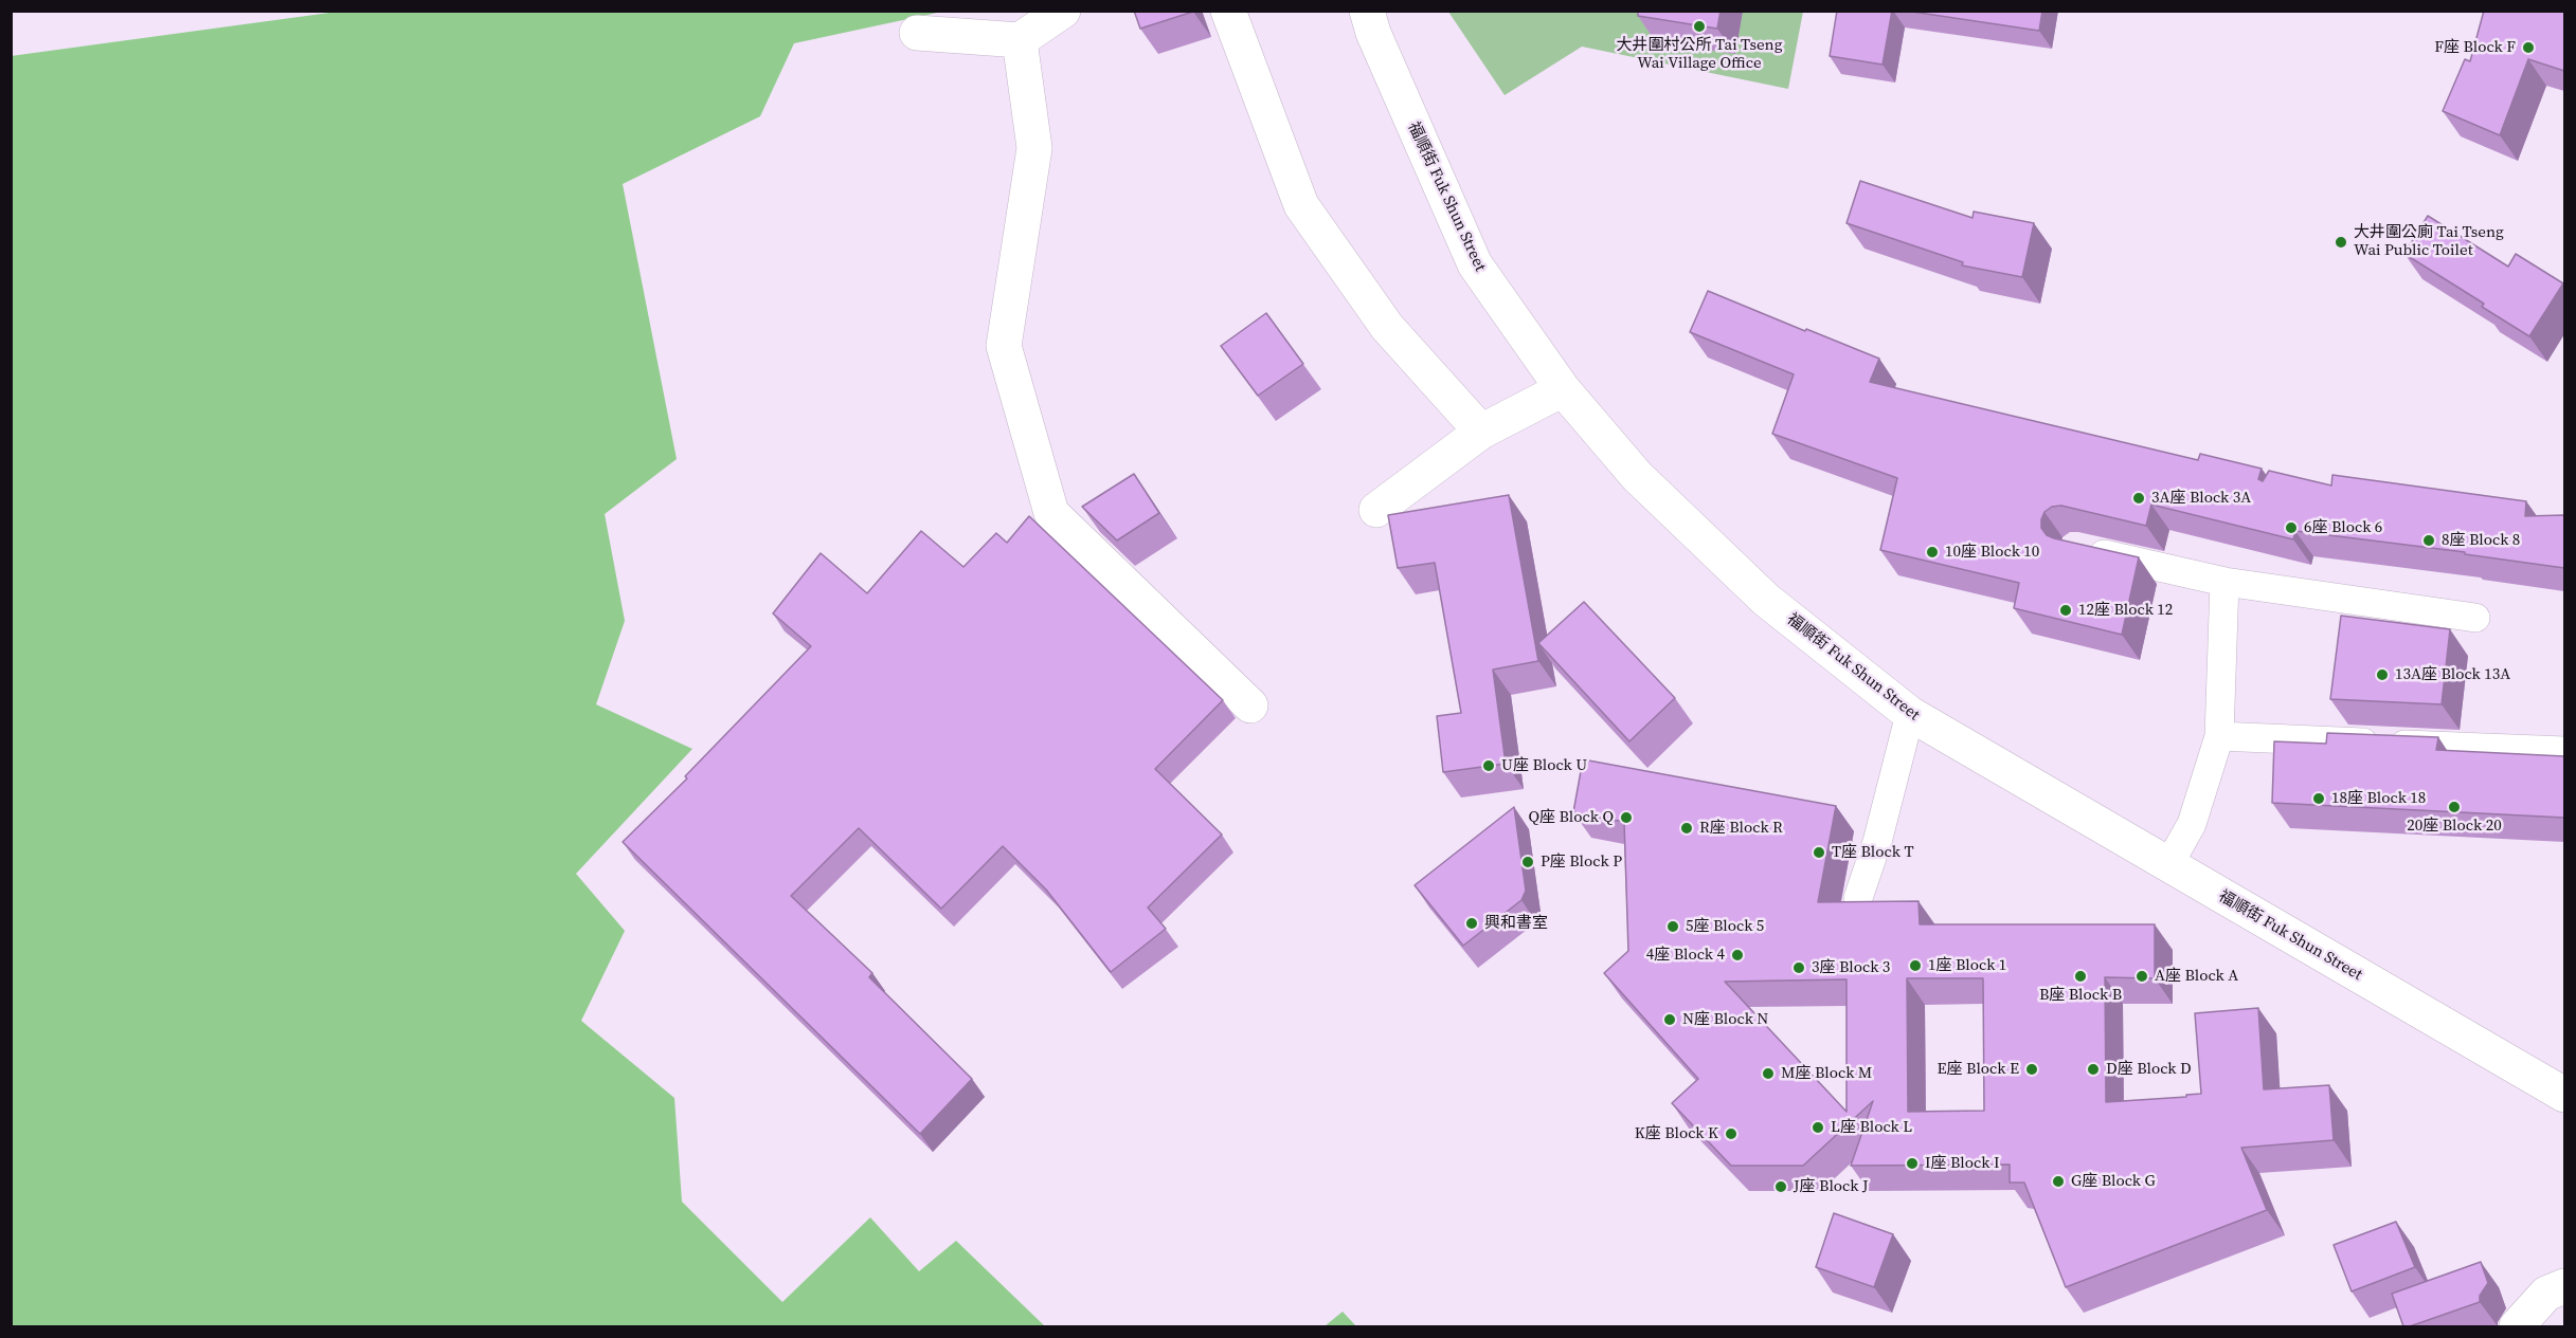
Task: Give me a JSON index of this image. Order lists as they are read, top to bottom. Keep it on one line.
{"streets":{"street":["福順街 Fuk Shun Street"]},"places":["大井圍村公所 Tai Tseng Wai Village Office","F座 Block F","大井圍公廁 Tai Tseng Wai Public Toilet","3A座 Block 3A","6座 Block 6","8座 Block 8","10座 Block 10","12座 Block 12","13A座 Block 13A","U座 Block U","18座 Block 18","20座 Block 20","Q座 Block Q","R座 Block R","T座 Block T","P座 Block P","興和書室","5座 Block 5","4座 Block 4","1座 Block 1","3座 Block 3","B座 Block B","A座 Block A","N座 Block N","E座 Block E","D座 Block D","M座 Block M","L座 Block L","K座 Block K","I座 Block I","G座 Block G","J座 Block J"]}
